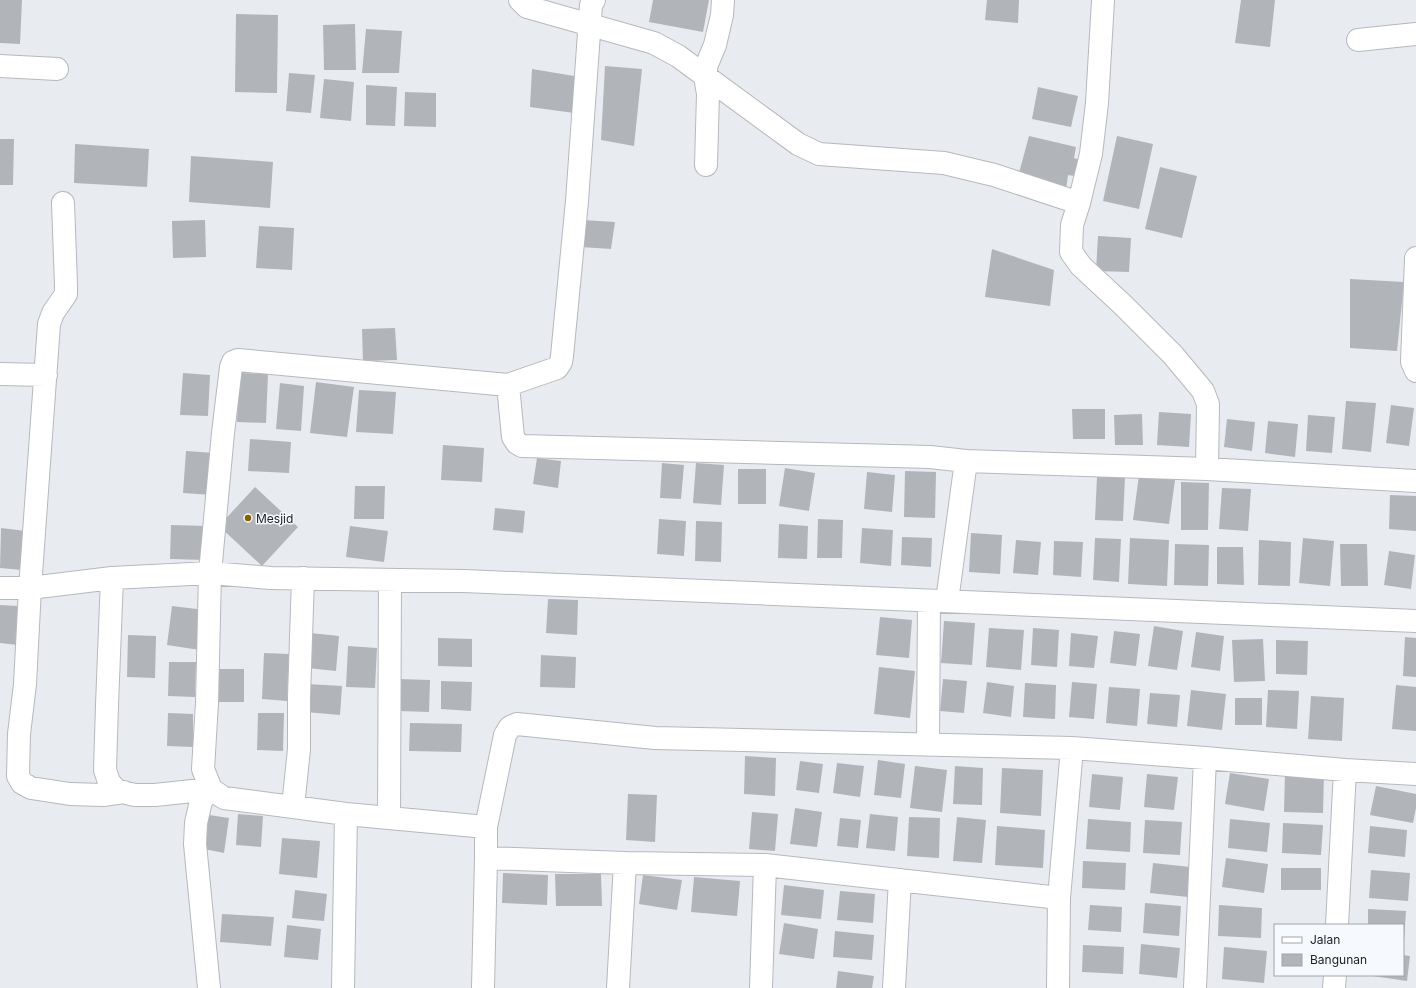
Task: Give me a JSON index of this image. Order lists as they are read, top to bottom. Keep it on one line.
{"places":["Mesjid"],"legend":["Jalan","Bangunan"]}
